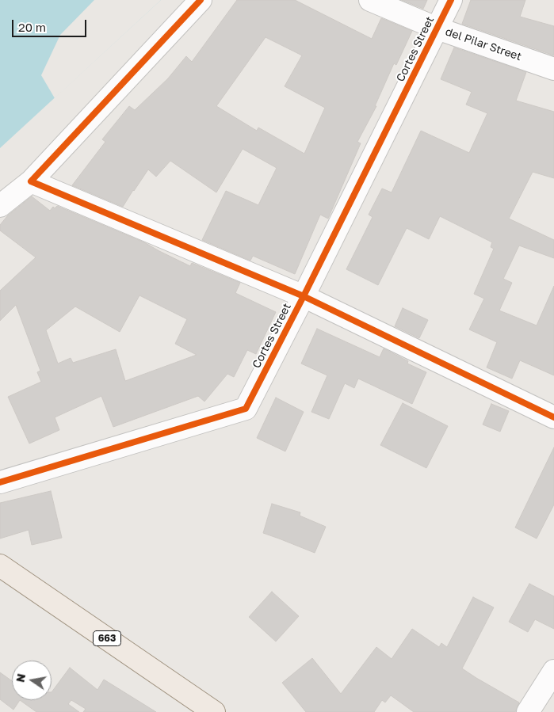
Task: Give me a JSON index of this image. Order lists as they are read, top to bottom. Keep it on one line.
{"streets":{"main road":["663"],"street":["del Pilar Street","Cortes Street"]},"crossings":[["del Pilar Street","Cortes Street"]],"scale_bar":"20 m","north":"left"}
